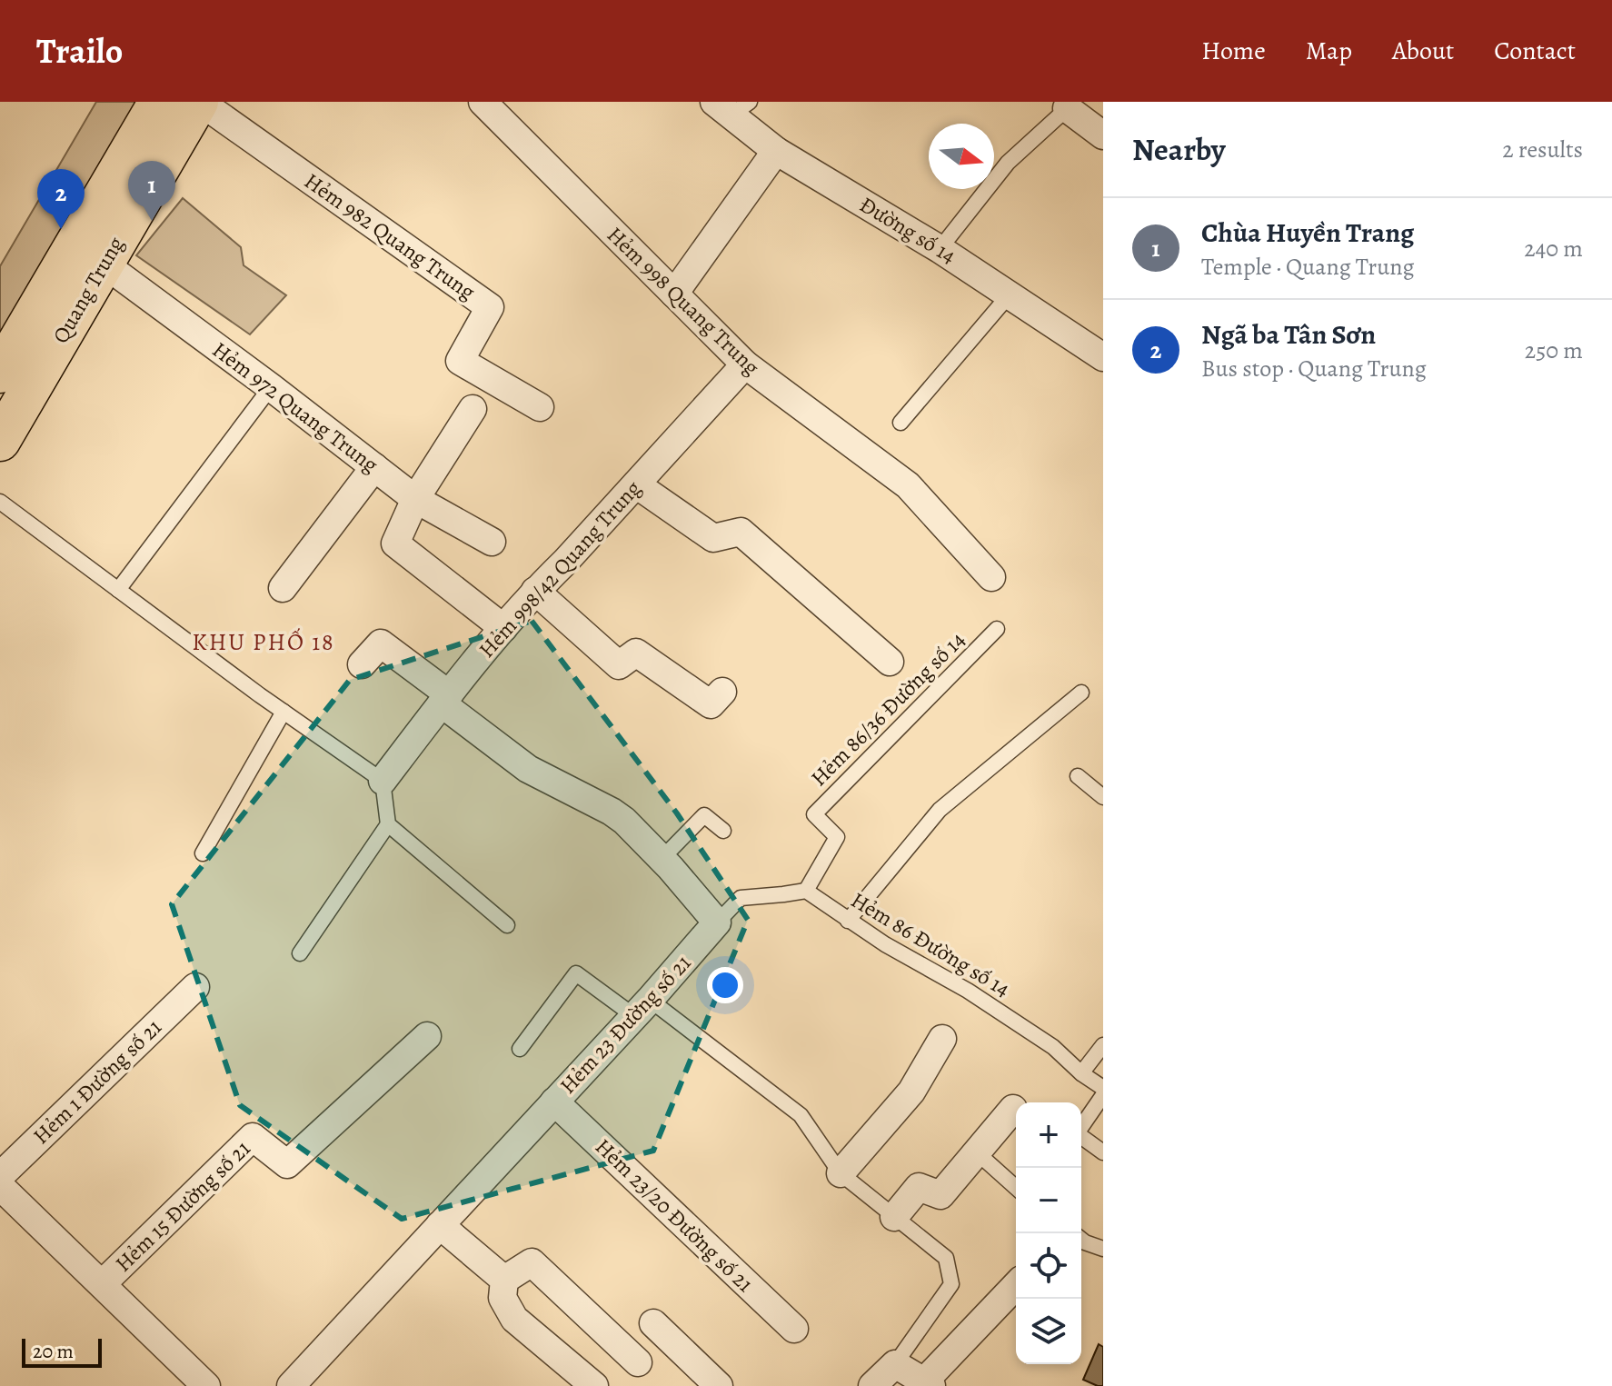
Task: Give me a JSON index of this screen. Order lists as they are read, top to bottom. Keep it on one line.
{"streets":{"main road":["Quang Trung"],"street":["Đường số 14","Hẻm 982 Quang Trung","Hẻm 998 Quang Trung","Hẻm 972 Quang Trung","Hẻm 998/42 Quang Trung","Hẻm 23 Đường số 21","Hẻm 1 Đường số 21","Hẻm 15 Đường số 21","Hẻm 23/20 Đường số 21"],"lane":["Hẻm 86/36 Đường số 14","Hẻm 86 Đường số 14"]},"crossings":[["Hẻm 982 Quang Trung","Quang Trung"],["Quang Trung","Hẻm 972 Quang Trung"],["Hẻm 998 Quang Trung","Hẻm 998/42 Quang Trung"],["Hẻm 86/36 Đường số 14","Hẻm 86 Đường số 14"],["Hẻm 23 Đường số 21","Hẻm 23/20 Đường số 21"]],"districts":["KHU PHỐ 18"],"scale_bar":"20 m","north":"right","page":{"header":"Trailo","nav":["Home","Map","About","Contact"],"heading":["Nearby","2 results"],"pins":["1","2"],"list":[{"mark":"1","name":"Chùa Huyền Trang","note":"Temple · Quang Trung","value":"240 m"},{"mark":"2","name":"Ngã ba Tân Sơn","note":"Bus stop · Quang Trung","value":"250 m"}],"map_buttons":["+","−"],"scale":"20 m"}}
